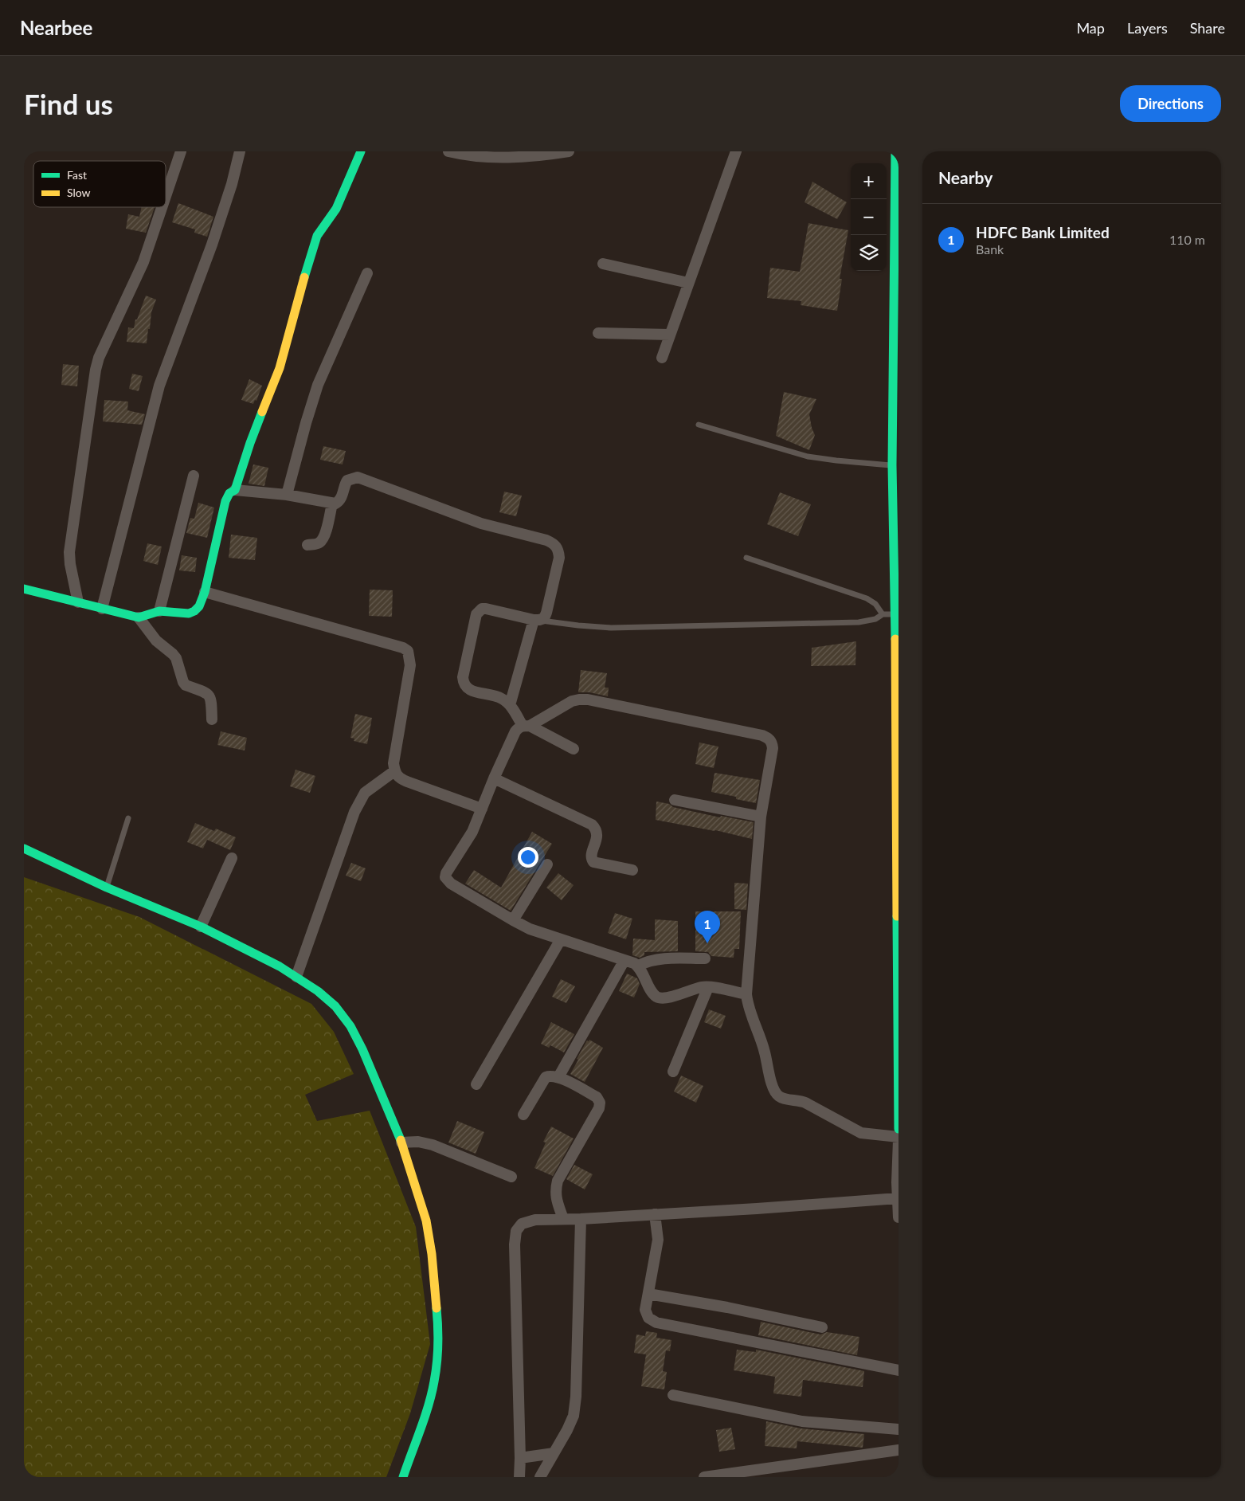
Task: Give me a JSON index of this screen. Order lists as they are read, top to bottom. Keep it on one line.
{"legend":["Fast","Slow"],"page":{"header":"Nearbee","nav":["Map","Layers","Share"],"buttons":"Directions","title":"Find us","heading":"Nearby","map_buttons":["+","−"],"list":[{"mark":"1","name":"HDFC Bank Limited","note":"Bank","value":"110 m"}],"pins":"1"}}
